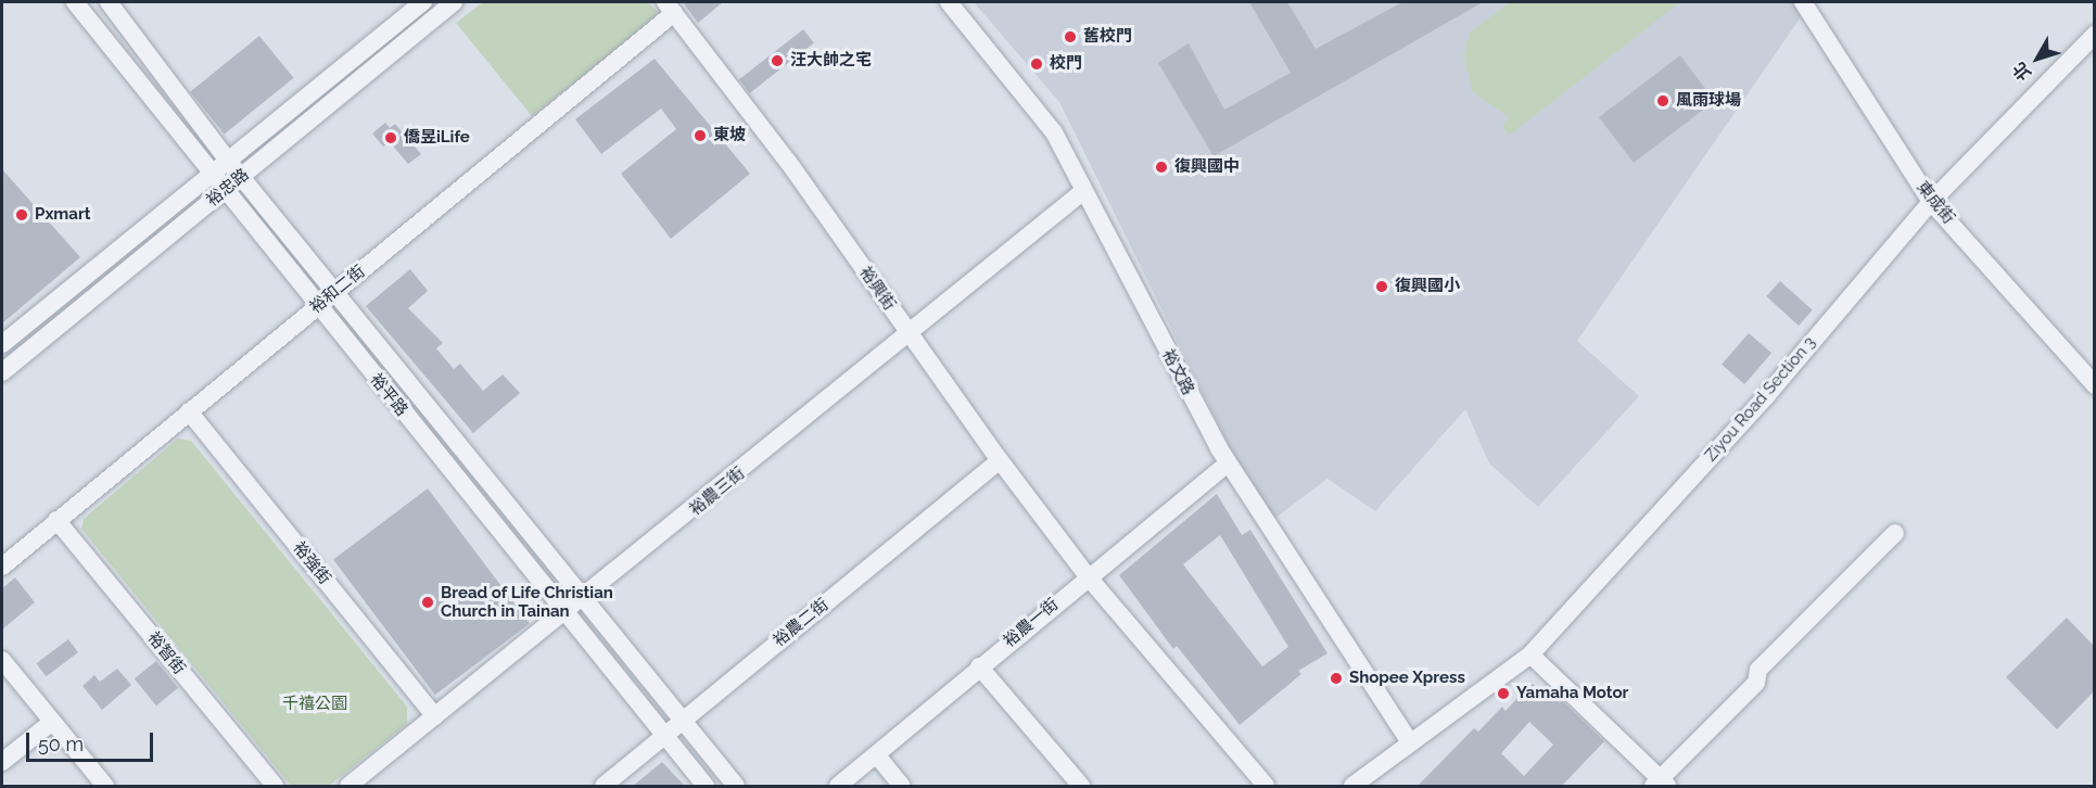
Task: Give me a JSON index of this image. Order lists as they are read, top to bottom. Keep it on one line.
{"streets":{"street":["裕忠路","東成街","裕興街","裕和二街","裕文路","裕平路","Ziyou Road Section 3","裕農三街","裕強街","裕農二街","裕農一街","裕智街"]},"crossings":[["裕忠路","裕平路"],["東成街","Ziyou Road Section 3"],["裕興街","裕和二街"],["裕興街","裕農三街"],["裕興街","裕農二街"],["裕興街","裕農一街"],["裕和二街","裕平路"],["裕和二街","裕強街"],["裕和二街","裕智街"],["裕文路","Ziyou Road Section 3"],["裕文路","裕農三街"],["裕文路","裕農一街"],["裕平路","裕農三街"],["裕平路","裕農二街"],["裕農三街","裕強街"]],"parks":["千禧公園"],"places":["舊校門","汪大帥之宅","校門","風雨球場","東坡","僑昱iLife","復興國中","Pxmart","復興國小","Bread of Life Christian Church in Tainan","Shopee Xpress","Yamaha Motor"],"scale_bar":"50 m","north":"bottom left"}
